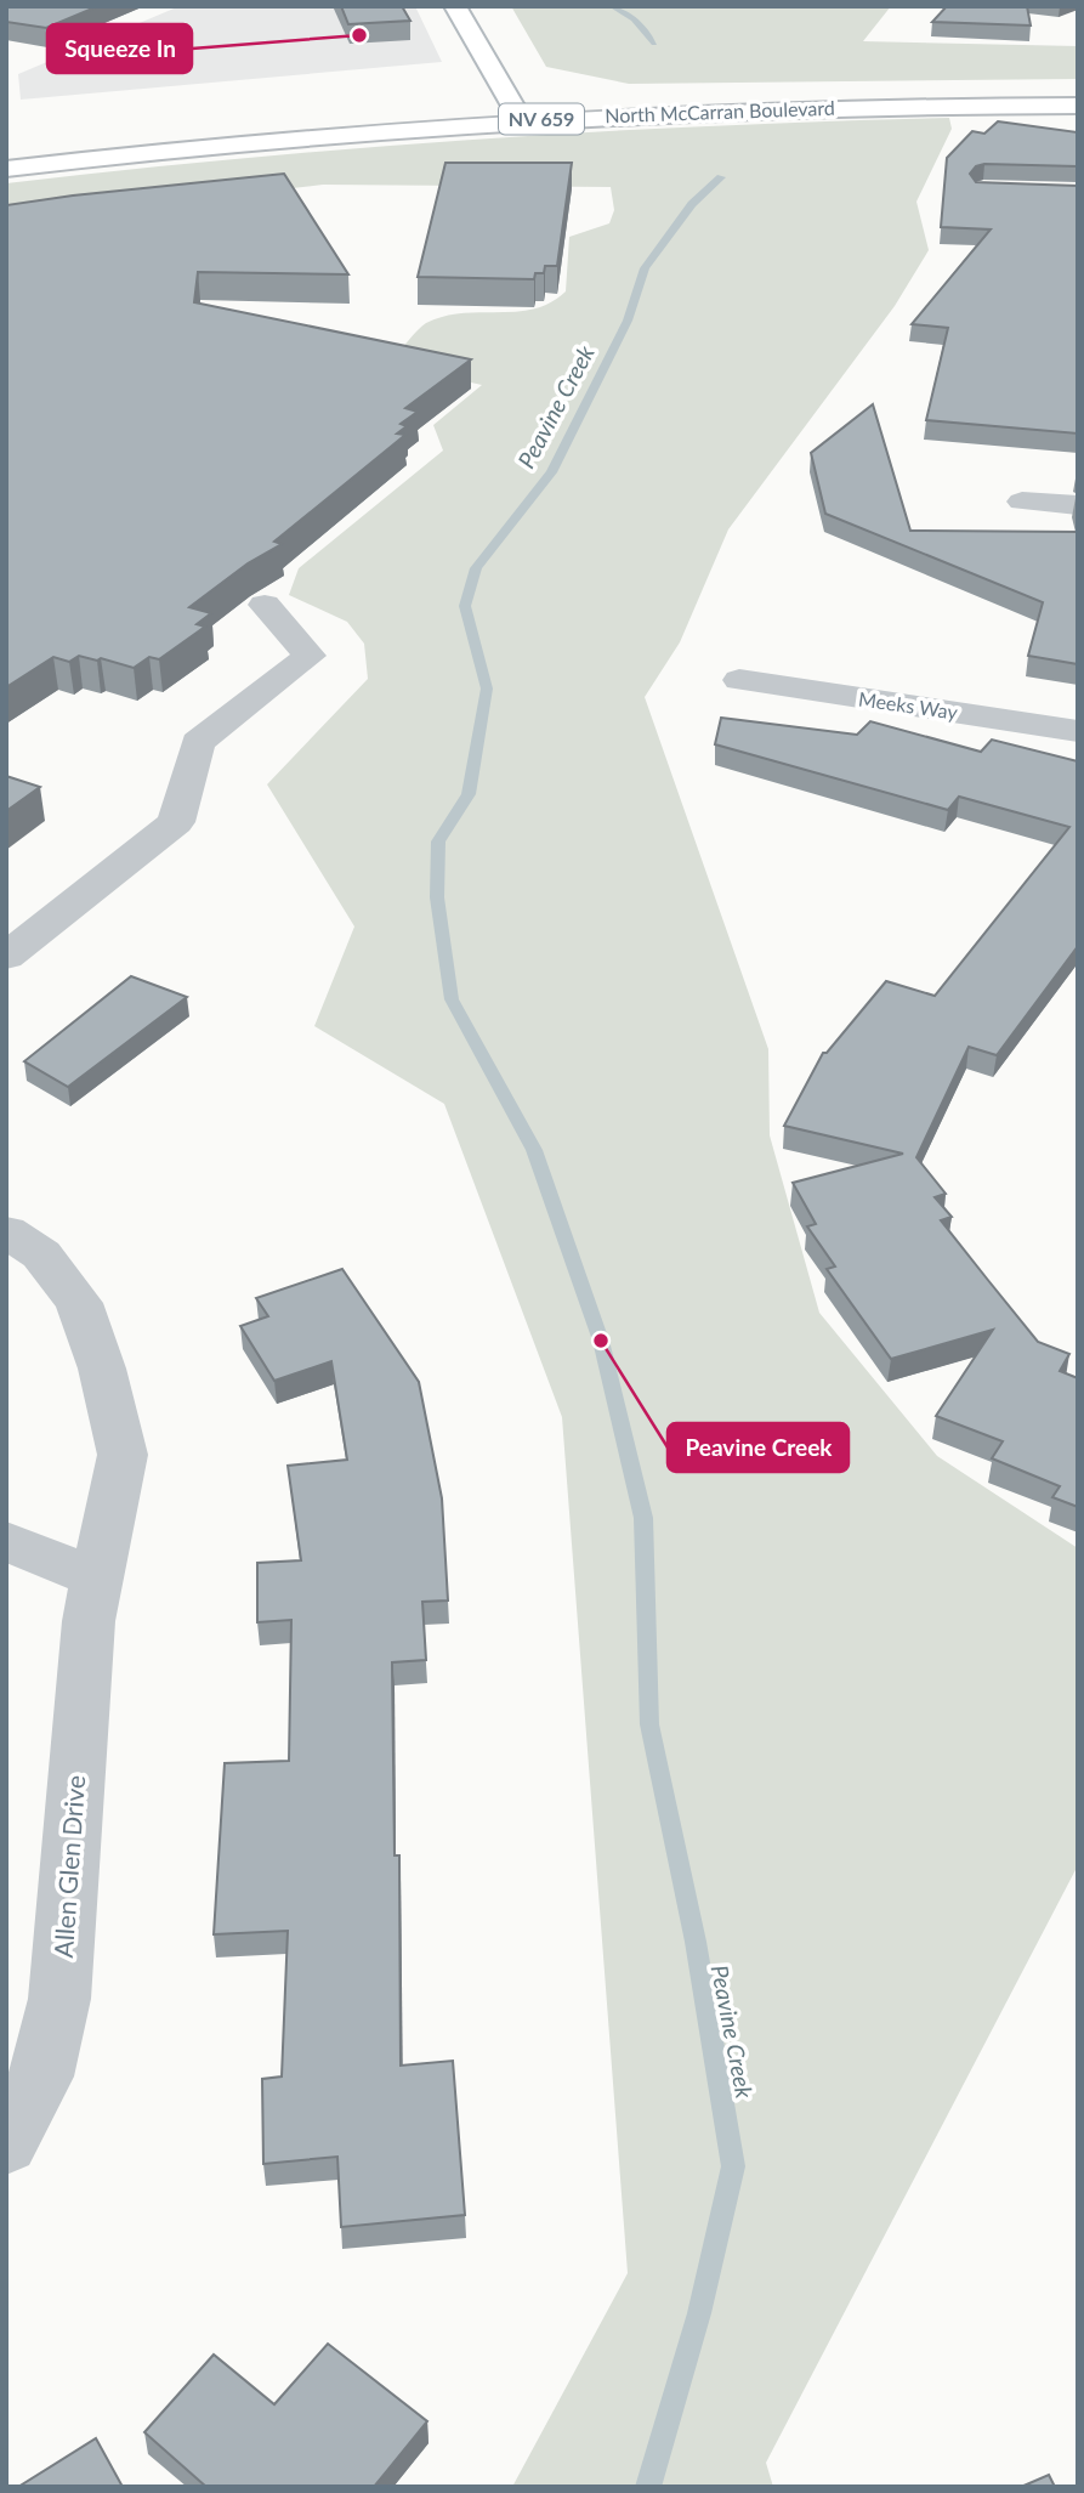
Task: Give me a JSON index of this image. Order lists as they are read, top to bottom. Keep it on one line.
{"streets":{"main road":["North McCarran Boulevard","NV 659"],"street":["Meeks Way","Allen Glen Drive"]},"water":["Peavine Creek"],"places":["Squeeze In","Peavine Creek"]}
